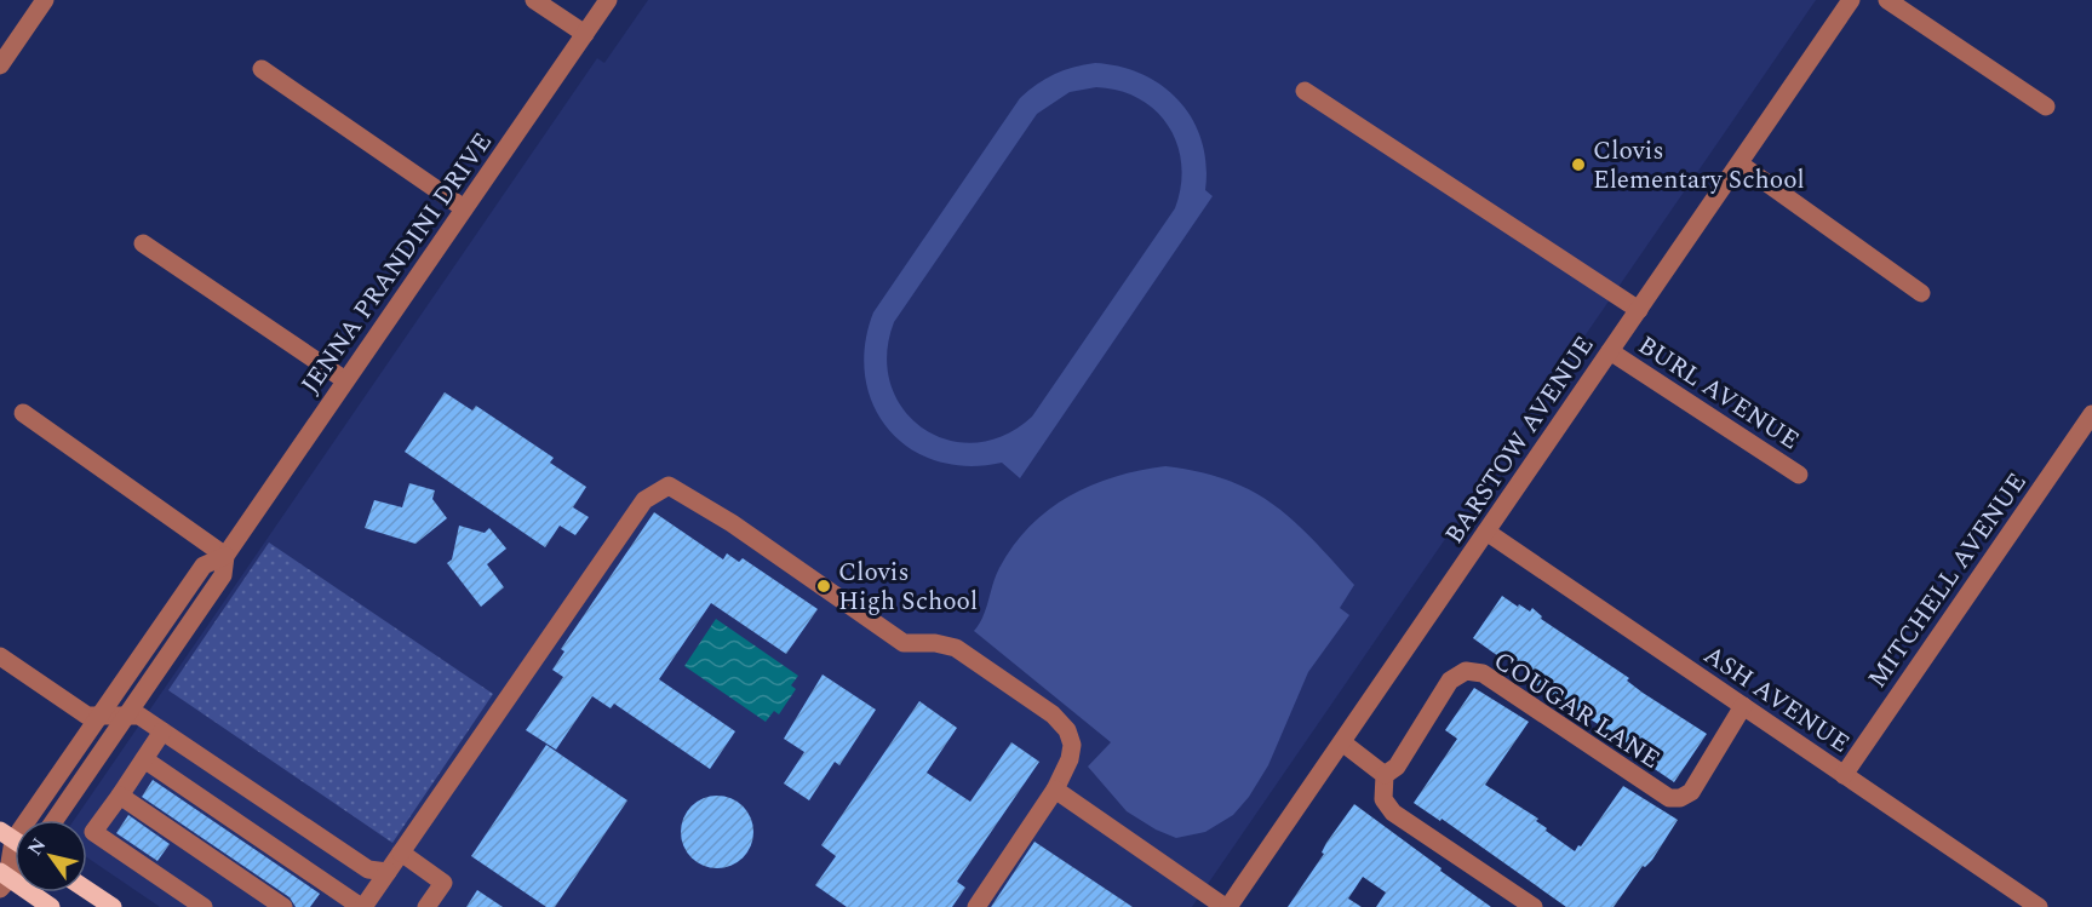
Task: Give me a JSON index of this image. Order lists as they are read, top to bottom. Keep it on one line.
{"streets":{"street":["JENNA PRANDINI DRIVE","BURL AVENUE","BARSTOW AVENUE","MITCHELL AVENUE","ASH AVENUE","COUGAR LANE"]},"crossings":[["BURL AVENUE","BARSTOW AVENUE"],["BARSTOW AVENUE","ASH AVENUE"],["MITCHELL AVENUE","ASH AVENUE"],["ASH AVENUE","COUGAR LANE"]],"places":["Clovis Elementary School","Clovis High School"],"north":"top left"}
